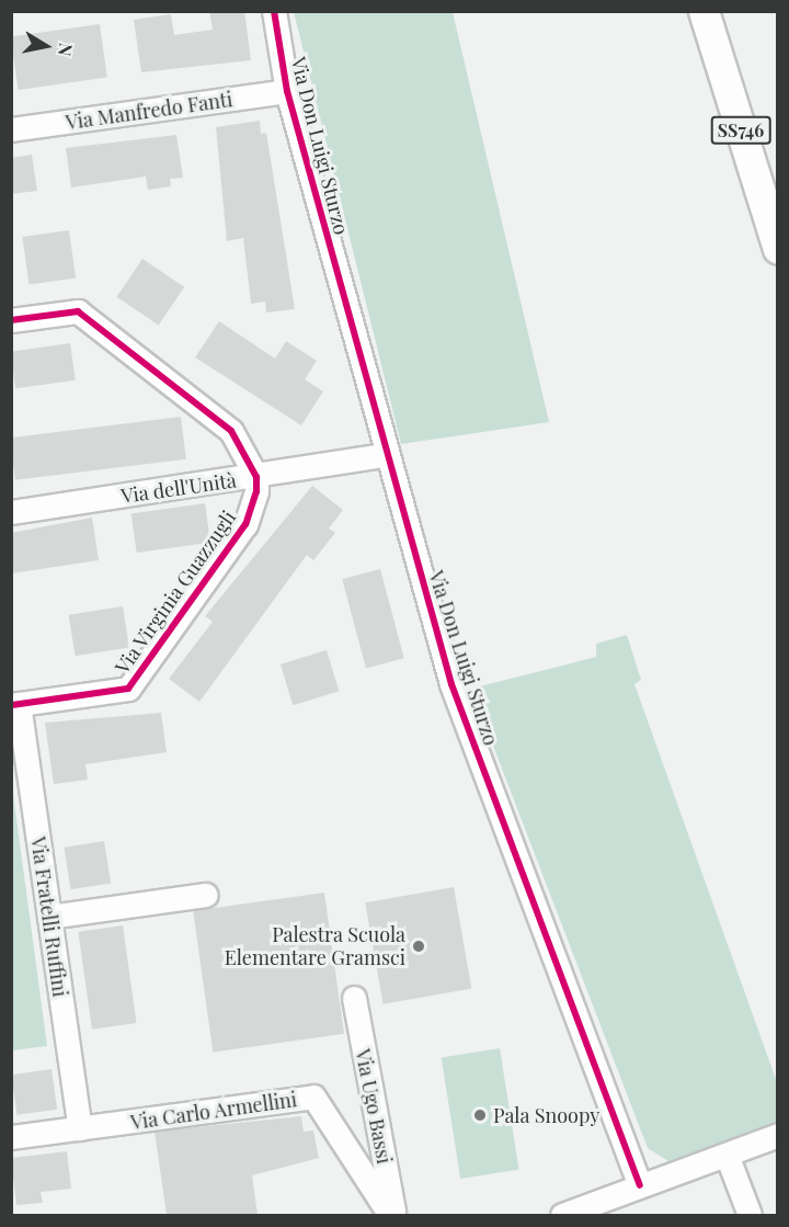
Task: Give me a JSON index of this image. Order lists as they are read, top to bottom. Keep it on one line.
{"streets":{"main road":["SS746"],"street":["Via Manfredo Fanti","Via Don Luigi Sturzo","Via dell'Unità","Via Virginia Guazzugli","Via Fratelli Ruffini","Via Ugo Bassi","Via Carlo Armellini"]},"crossings":[["Via Manfredo Fanti","Via Don Luigi Sturzo"],["Via Don Luigi Sturzo","Via dell'Unità"],["Via dell'Unità","Via Virginia Guazzugli"],["Via Virginia Guazzugli","Via Fratelli Ruffini"],["Via Fratelli Ruffini","Via Carlo Armellini"],["Via Ugo Bassi","Via Carlo Armellini"]],"places":["Palestra Scuola Elementare Gramsci","Pala Snoopy"],"north":"right"}
